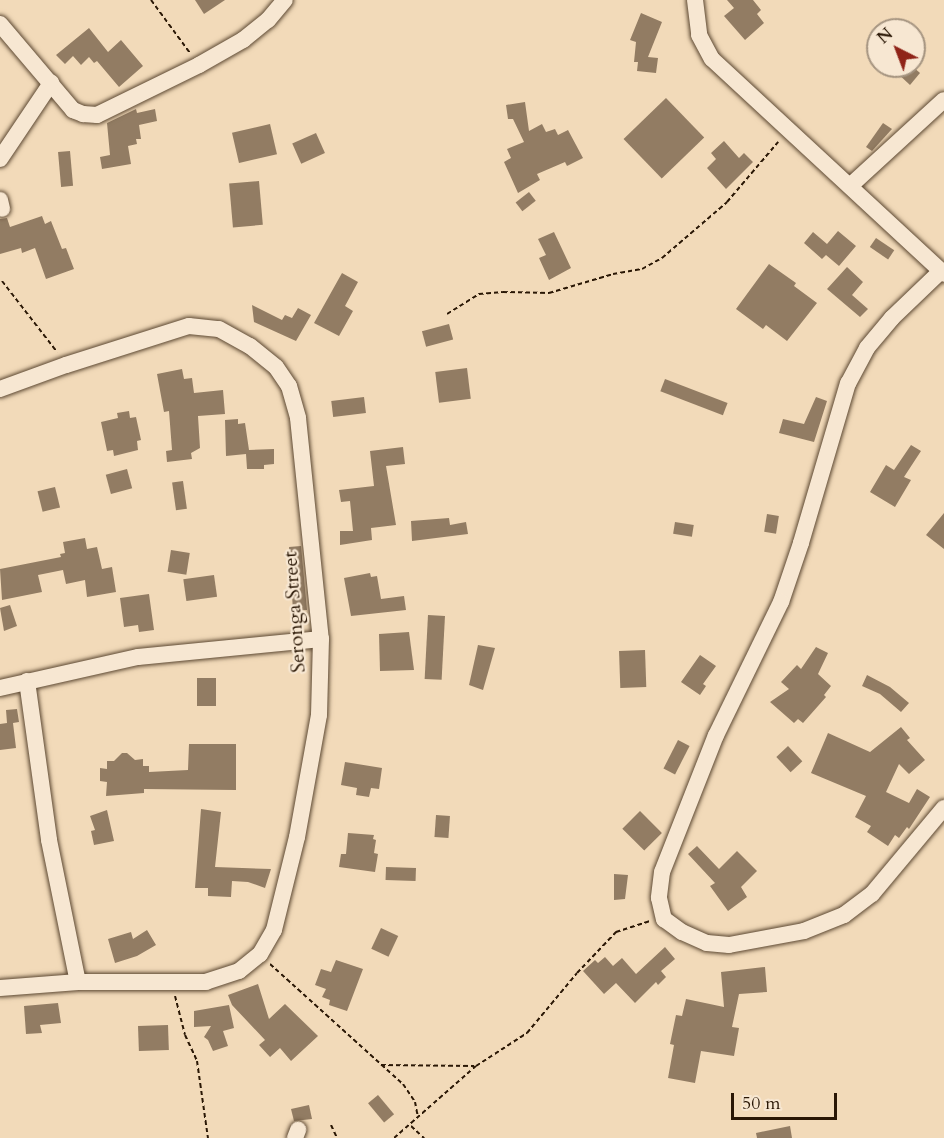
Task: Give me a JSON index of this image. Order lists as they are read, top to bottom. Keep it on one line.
{"streets":{"street":["Seronga Street"]},"scale_bar":"50 m","north":"top left"}
